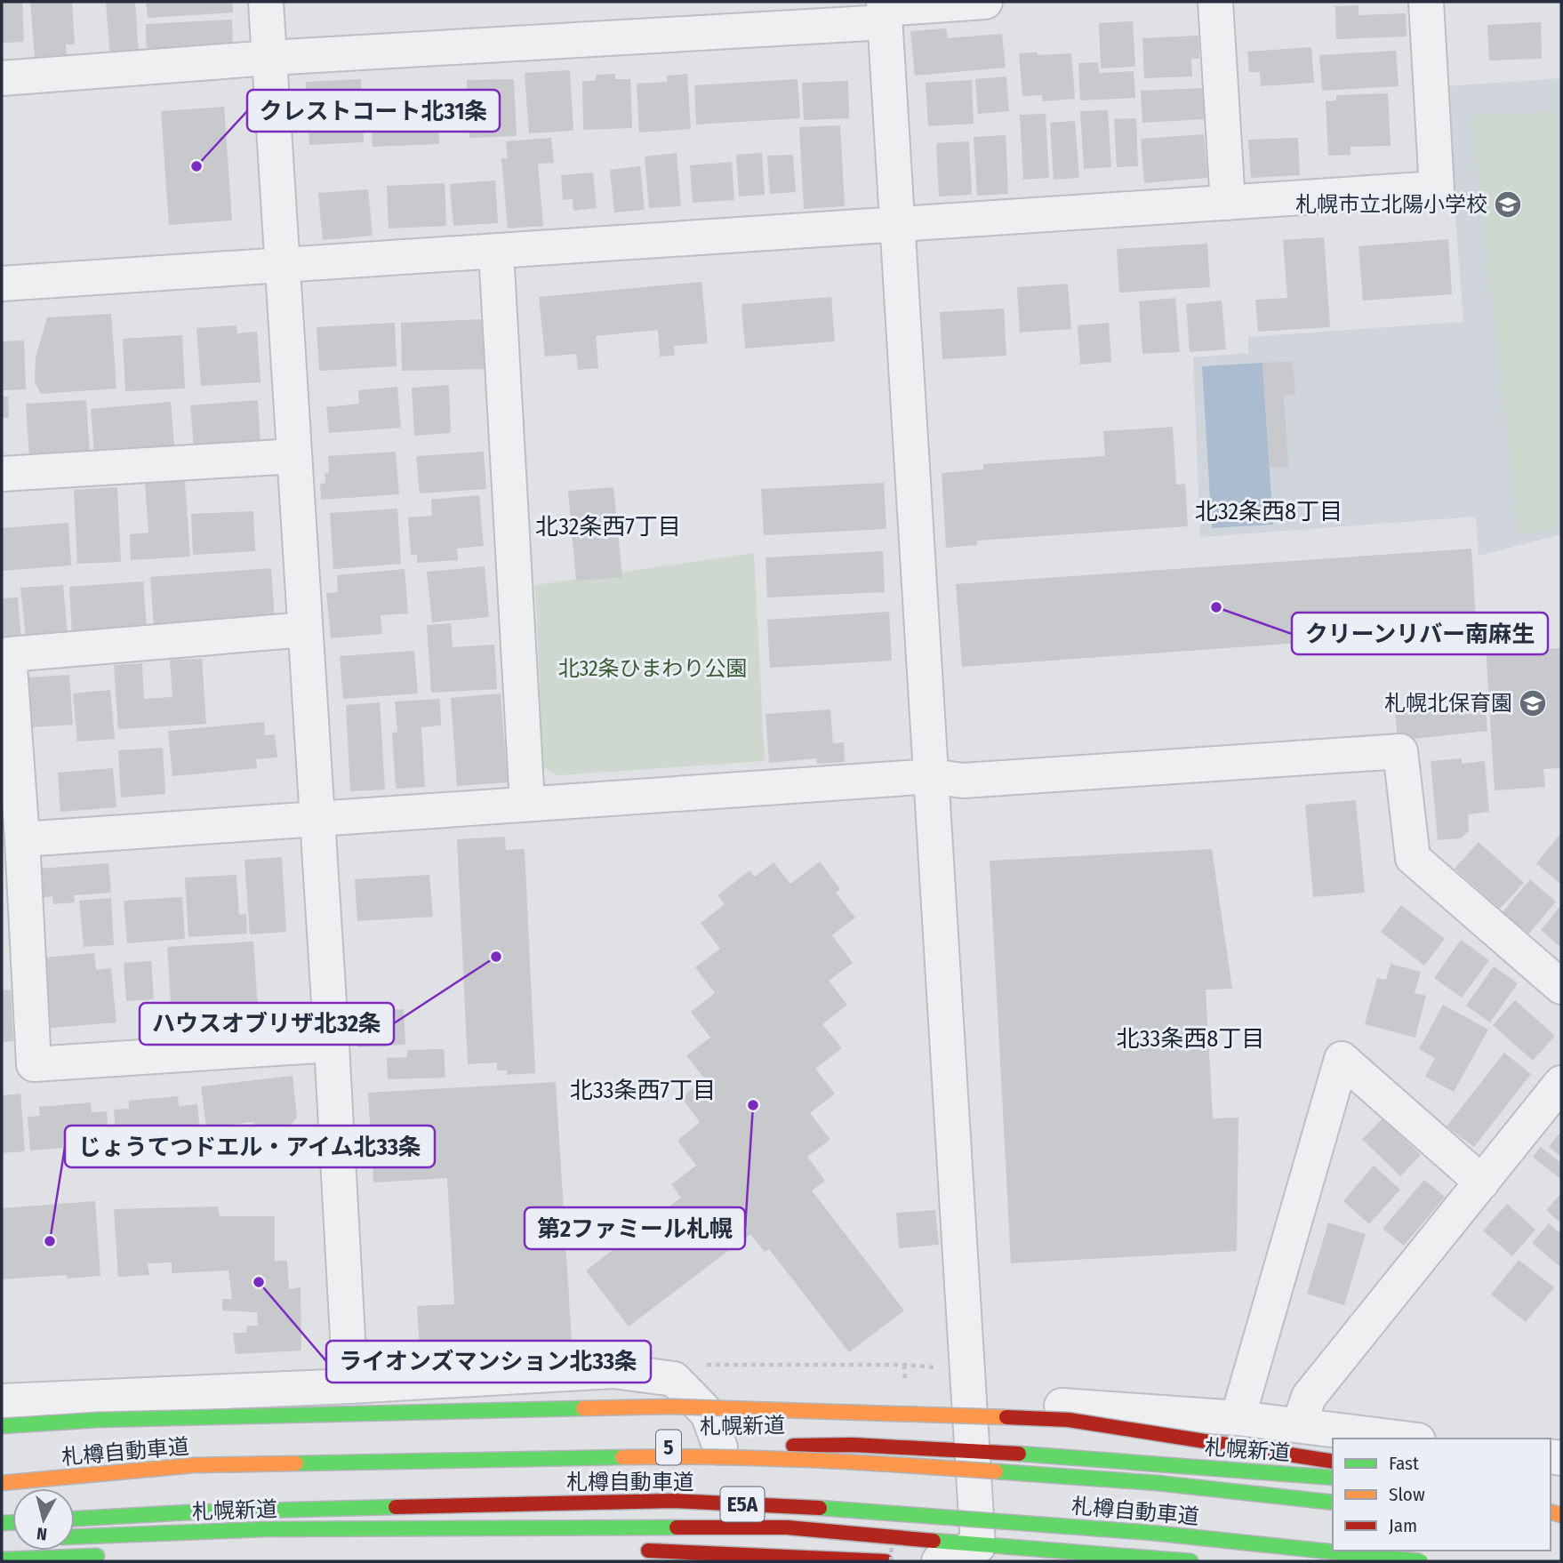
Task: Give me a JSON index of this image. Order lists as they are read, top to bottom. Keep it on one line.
{"streets":{"highway":["札幌新道","5","札樽自動車道","E5A"]},"districts":["北32条西8丁目","北32条西7丁目","北33条西8丁目","北33条西7丁目"],"parks":["北32条ひまわり公園"],"places":{"other":["クレストコート北31条","クリーンリバー南麻生","ハウスオブリザ北32条","第2ファミール札幌","じょうてつドエル・アイム北33条","ライオンズマンション北33条"],"school or university":["札幌市立北陽小学校","札幌北保育園"]},"legend":["Fast","Slow","Jam"],"north":"bottom"}
